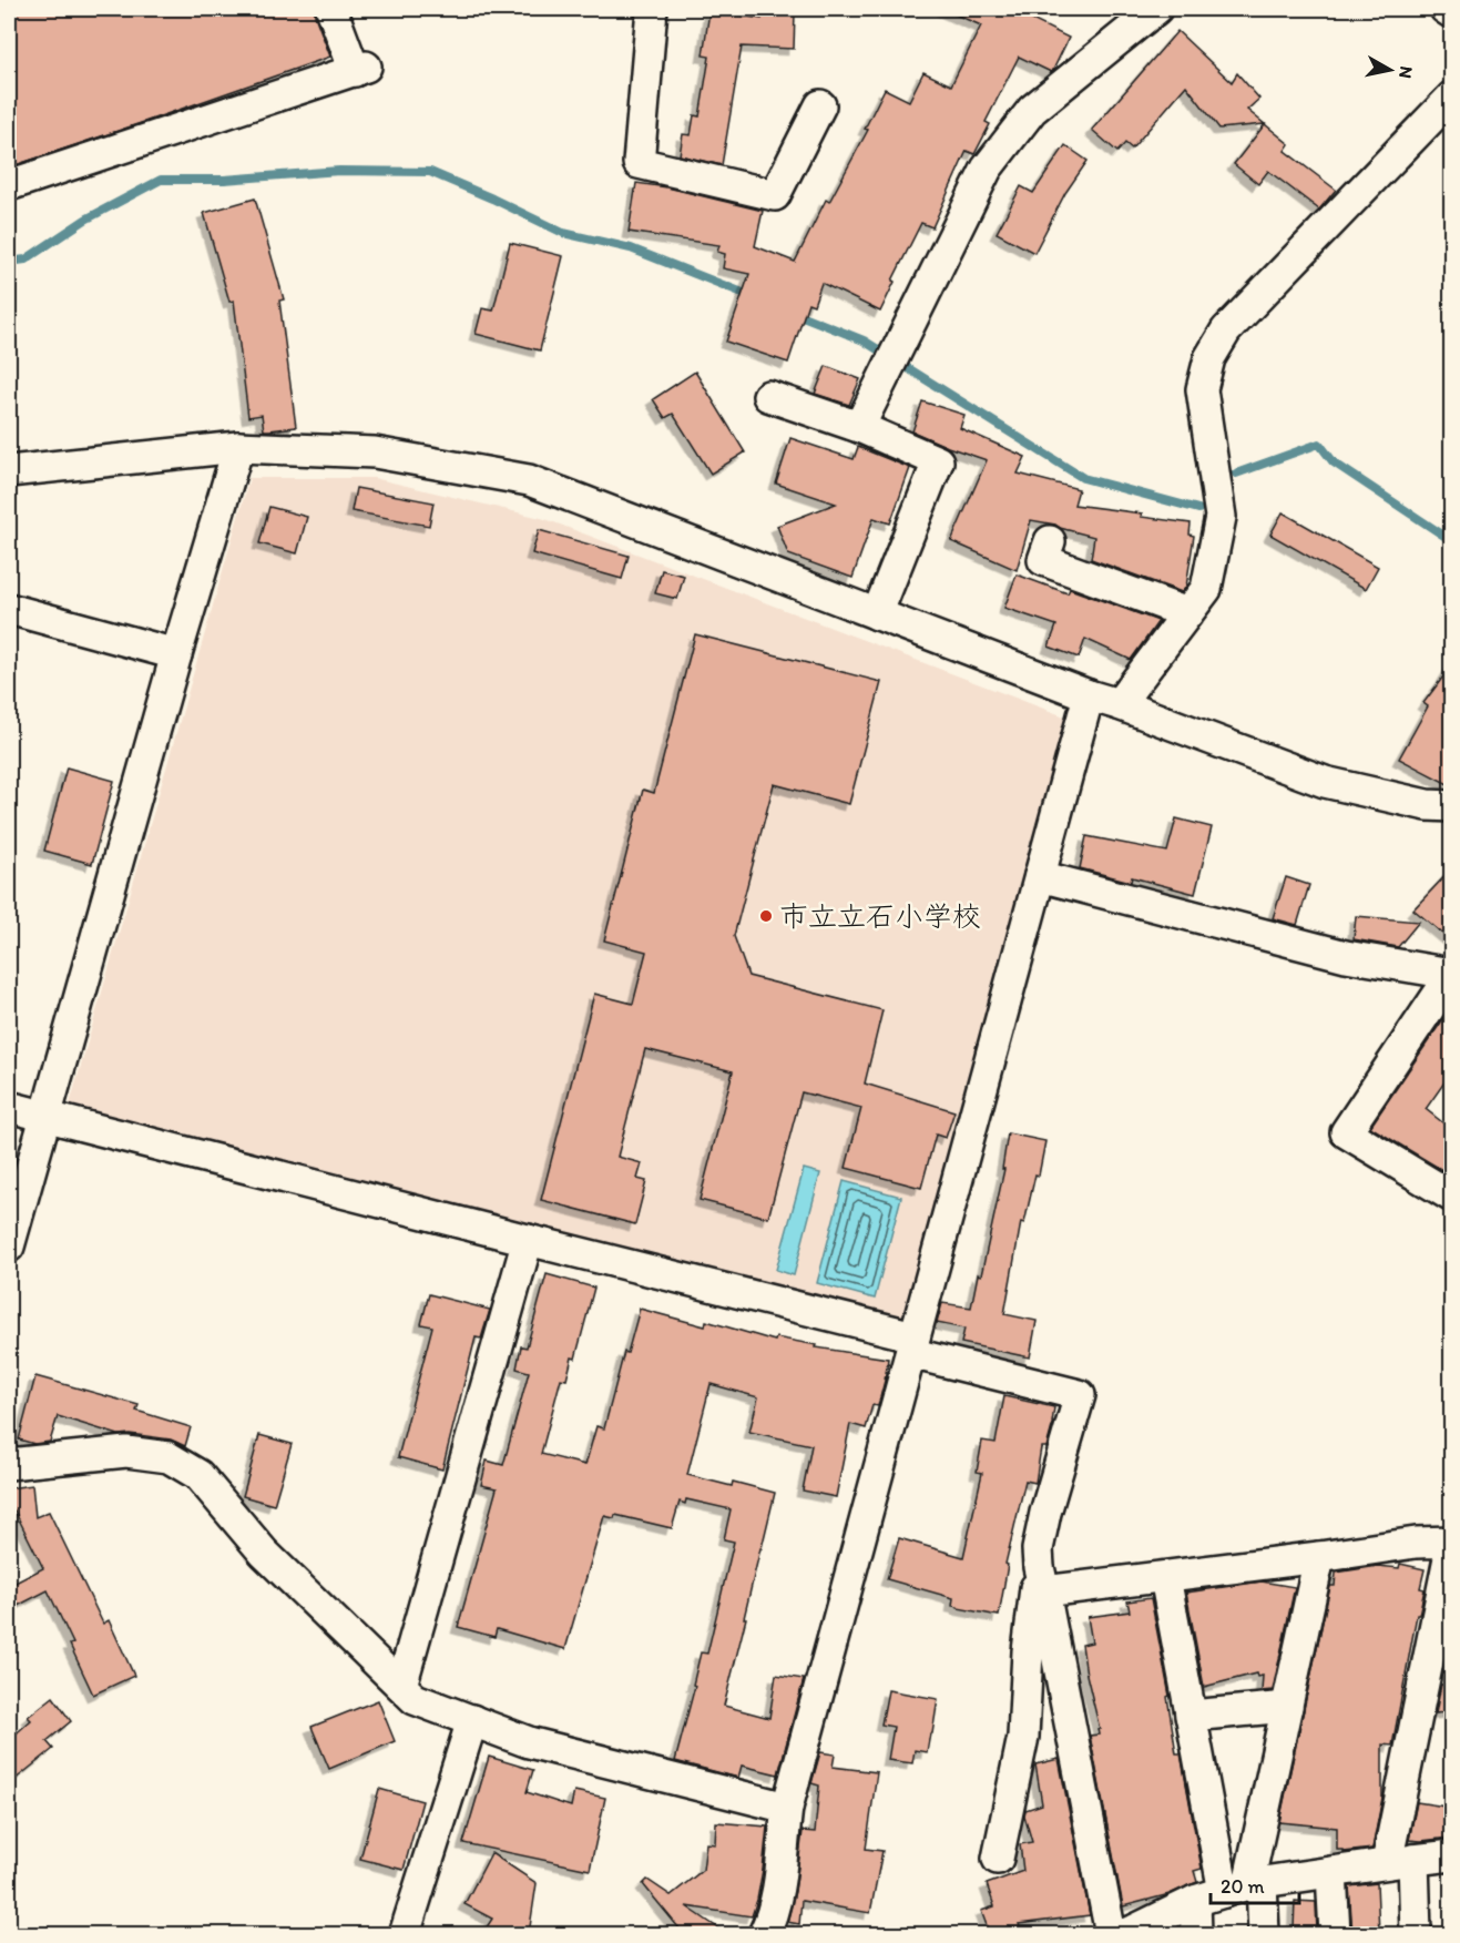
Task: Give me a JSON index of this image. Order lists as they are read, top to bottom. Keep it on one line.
{"places":["市立立石小学校"],"scale_bar":"20 m","north":"right"}
